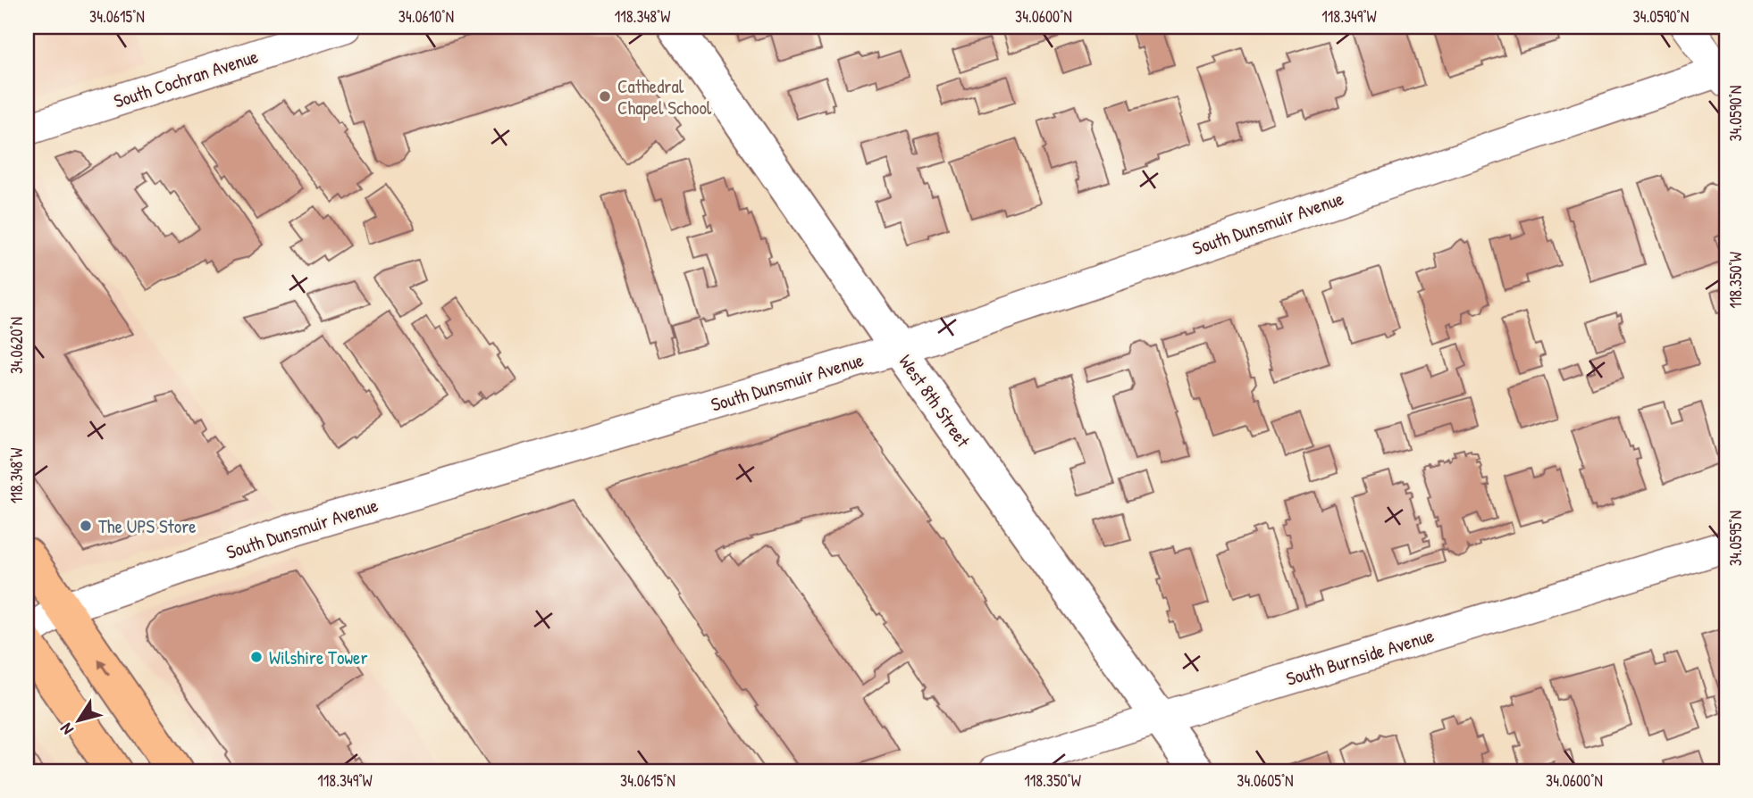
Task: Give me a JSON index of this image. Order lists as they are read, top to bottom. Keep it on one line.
{"streets":{"street":["South Cochran Avenue","South Dunsmuir Avenue","West 8th Street","South Burnside Avenue"]},"crossings":[["South Dunsmuir Avenue","West 8th Street"],["West 8th Street","South Burnside Avenue"]],"places":["Cathedral Chapel School","The UPS Store","Wilshire Tower"],"north":"bottom left","coordinates":["34.0615°N","34.0610°N","118.348°W","34.0600°N","118.349°W","34.0590°N","118.350°W","34.0620°N","34.0595°N","34.0605°N"]}
